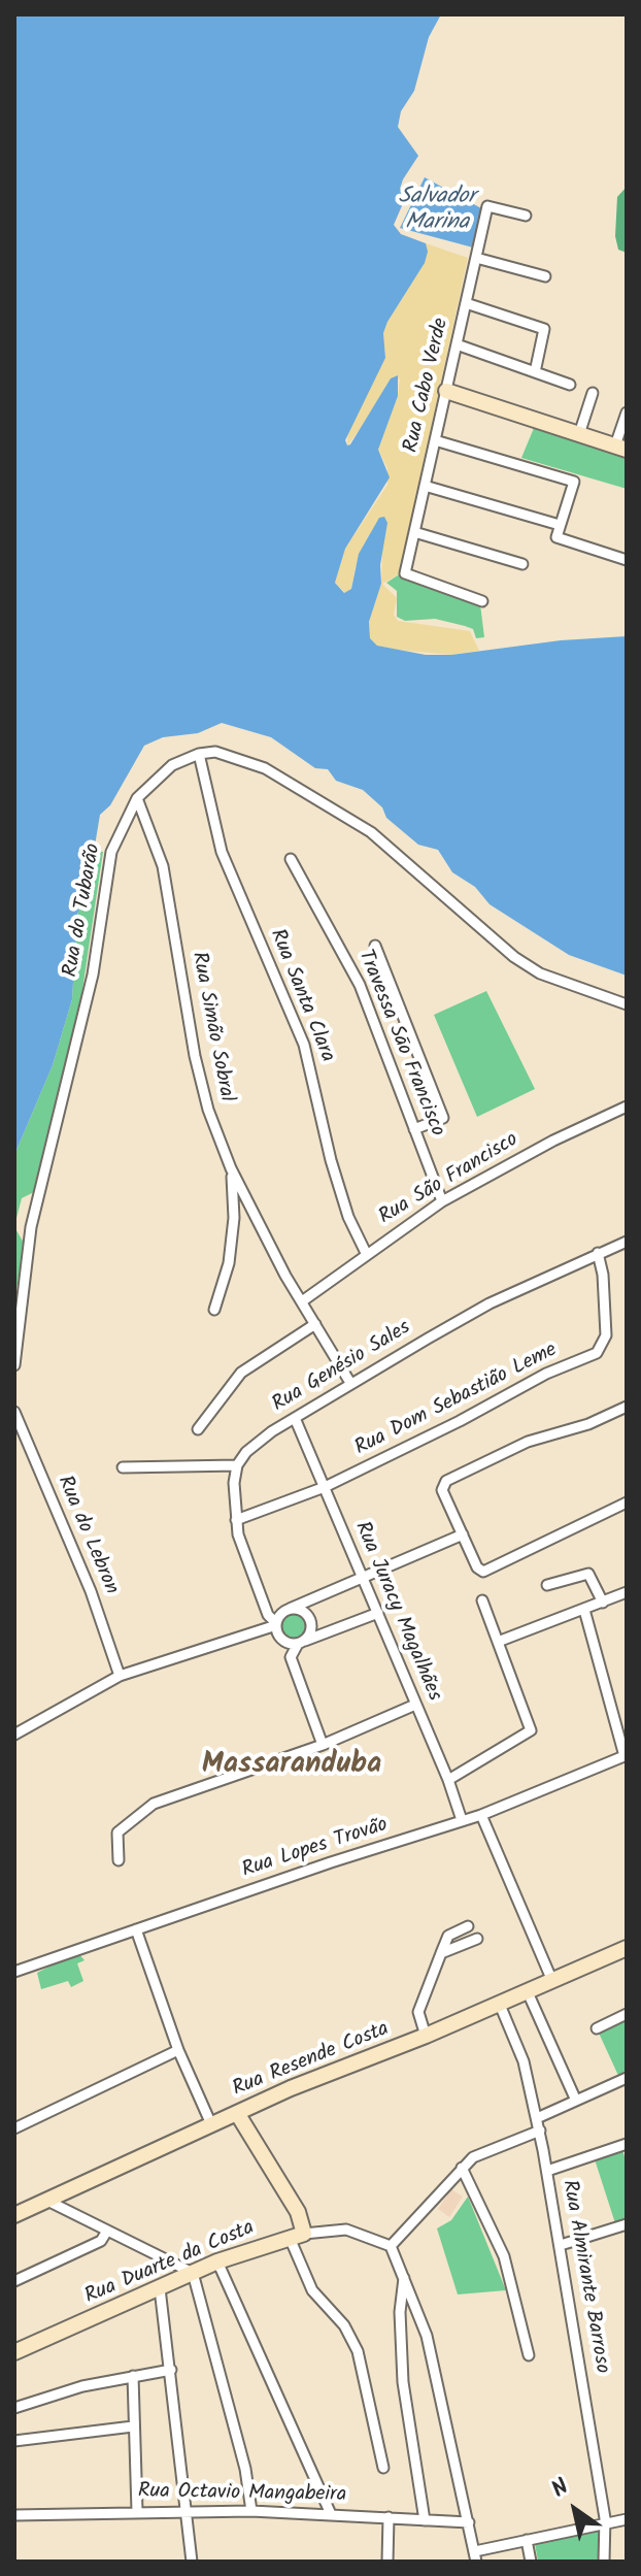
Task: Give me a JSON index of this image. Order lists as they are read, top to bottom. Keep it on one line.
{"streets":{"main road":["Rua Resende Costa","Rua Duarte da Costa"],"street":["Rua Cabo Verde","Rua do Tubarão","Rua Santa Clara","Rua Simão Sobral","Travessa Sāo Francisco","Rua São Francisco","Rua Genésio Sales","Rua Dom Sebastião Leme","Rua do Lebron","Rua Juracy Magalhães","Rua Lopes Trovão","Rua Almirante Barroso","Rua Octavio Mangabeira"]},"crossings":[["Rua do Tubarão","Rua Santa Clara"],["Rua do Tubarão","Rua Simão Sobral"],["Rua Santa Clara","Rua São Francisco"],["Rua Simão Sobral","Rua São Francisco"],["Rua Simão Sobral","Rua Genésio Sales"],["Travessa Sāo Francisco","Rua São Francisco"],["Rua Genésio Sales","Rua Dom Sebastião Leme"],["Rua Genésio Sales","Rua Juracy Magalhães"],["Rua Dom Sebastião Leme","Rua Juracy Magalhães"],["Rua Juracy Magalhães","Rua Lopes Trovão"],["Rua Resende Costa","Rua Almirante Barroso"]],"districts":["Massaranduba"],"water":["Salvador Marina"],"north":"top left"}
